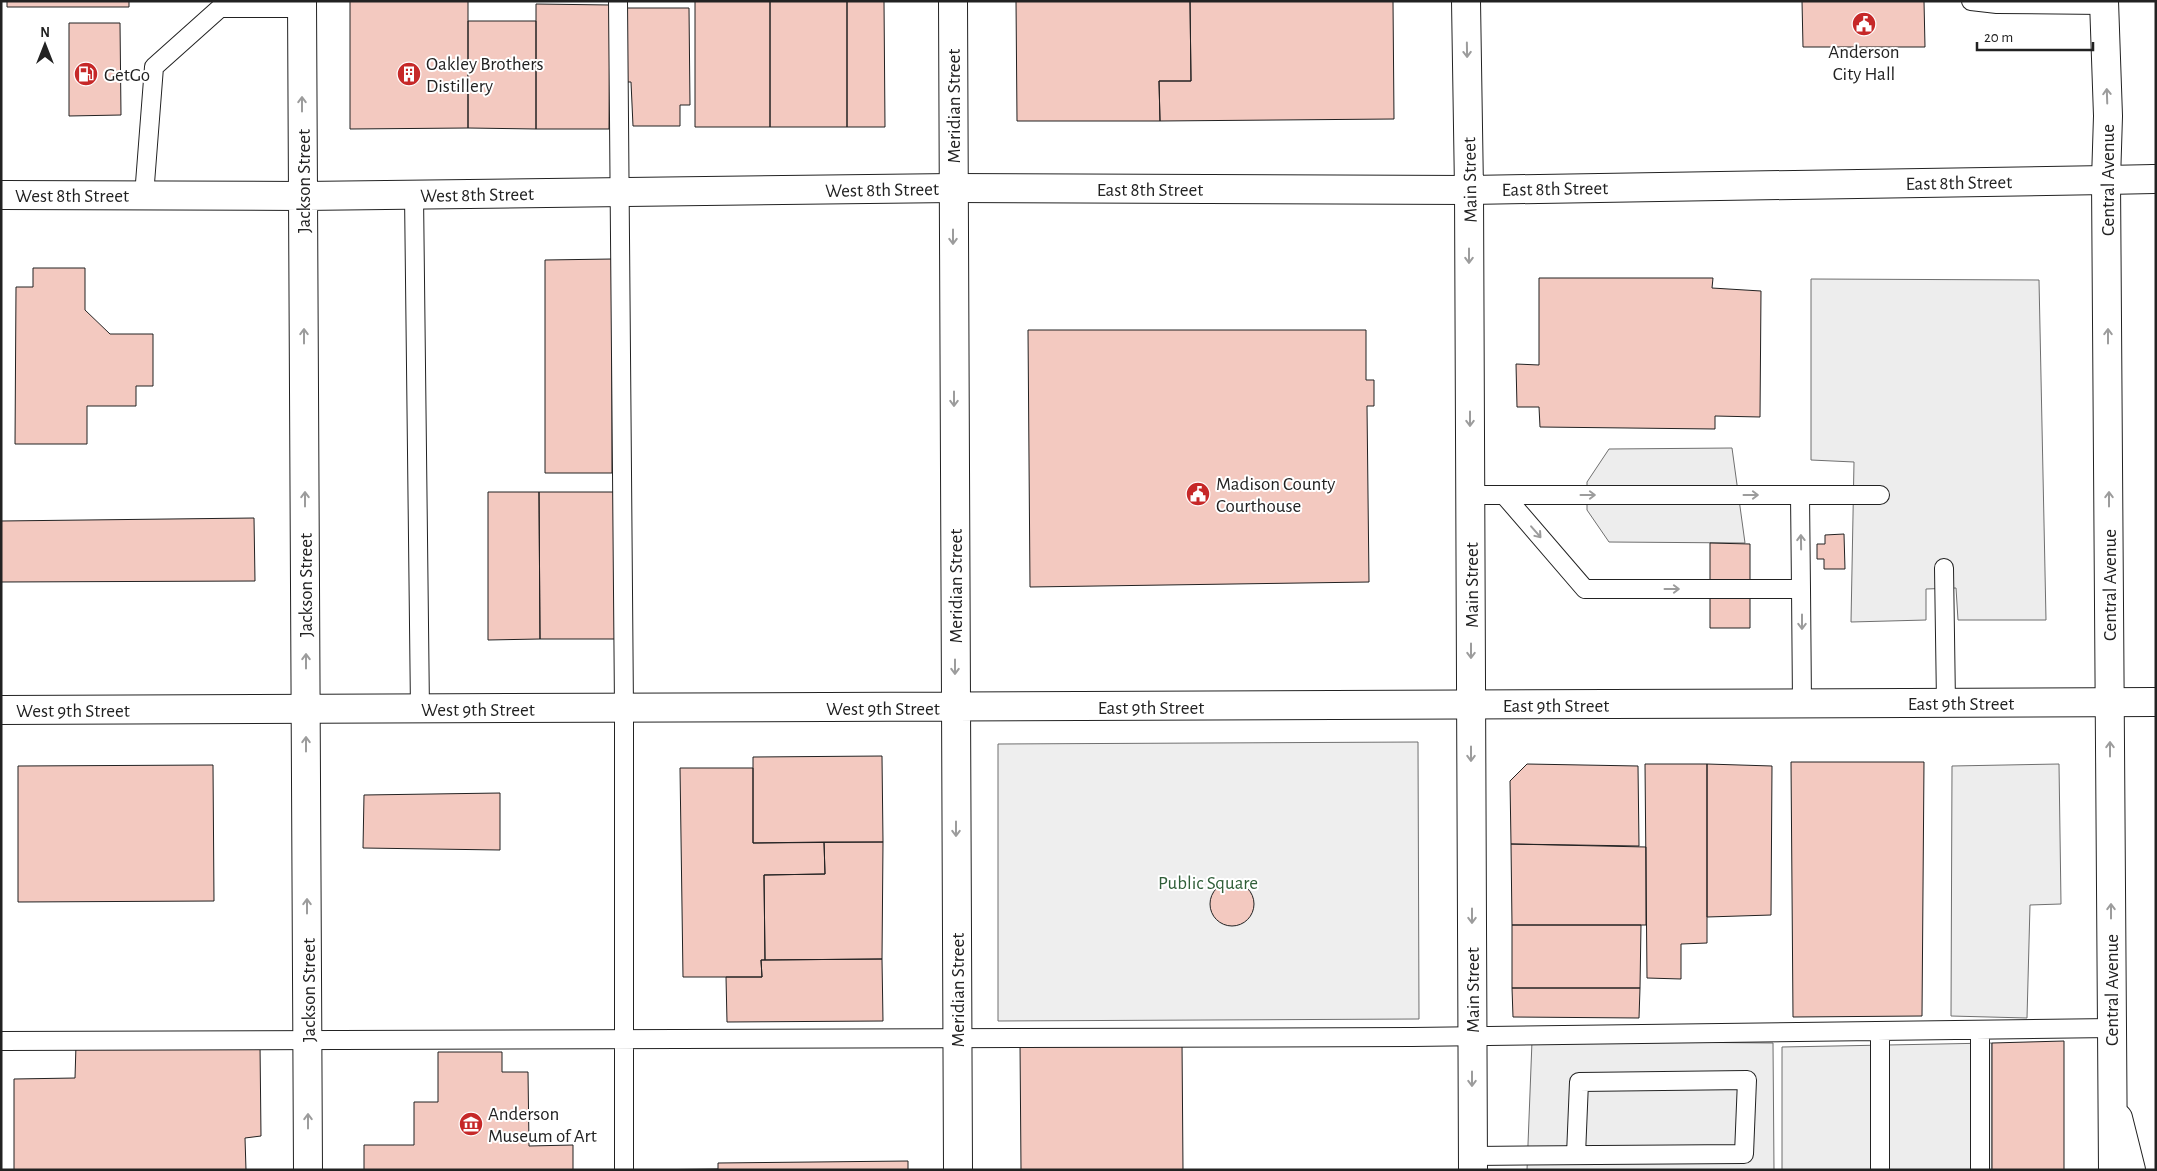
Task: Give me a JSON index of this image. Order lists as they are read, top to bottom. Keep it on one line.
{"streets":{"street":["Meridian Street","Main Street","Central Avenue","Jackson Street","East 8th Street","West 8th Street","East 9th Street","West 9th Street"]},"crossings":[["Meridian Street","East 8th Street"],["Meridian Street","West 8th Street"],["Meridian Street","East 9th Street"],["Meridian Street","West 9th Street"],["Main Street","East 8th Street"],["Main Street","East 9th Street"],["Central Avenue","East 8th Street"],["Central Avenue","East 9th Street"],["Jackson Street","West 8th Street"],["Jackson Street","West 9th Street"],["East 8th Street","West 8th Street"],["East 9th Street","West 9th Street"]],"one_way":["Meridian Street","Main Street","Central Avenue","Jackson Street"],"parks":["Public Square"],"places":{"public building":["Anderson City Hall","Madison County Courthouse"],"fuel station":["GetGo"],"building":["Oakley Brothers Distillery"],"museum":["Anderson Museum of Art"]},"scale_bar":"20 m","north":"top"}
